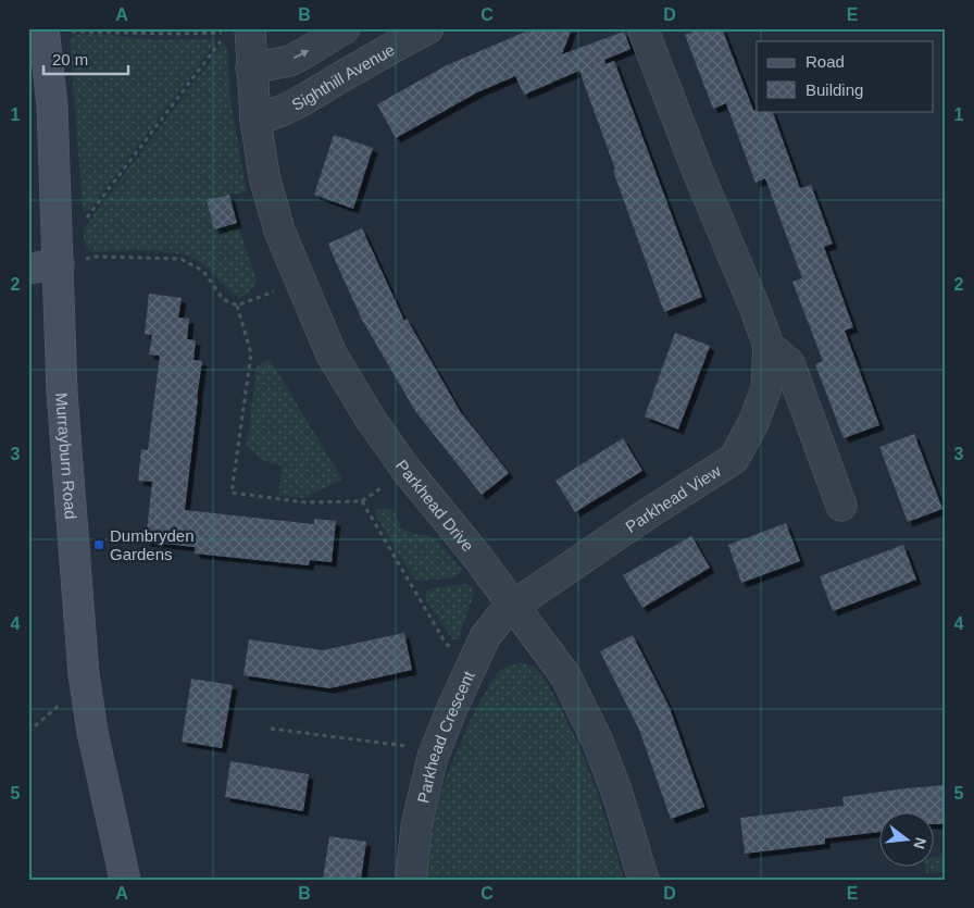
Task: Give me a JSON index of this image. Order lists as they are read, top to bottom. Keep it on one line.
{"streets":{"street":["Sighthill Avenue","Murrayburn Road","Parkhead View","Parkhead Drive","Parkhead Crescent"]},"crossings":[["Sighthill Avenue","Parkhead Drive"],["Parkhead View","Parkhead Drive"],["Parkhead View","Parkhead Crescent"],["Parkhead Drive","Parkhead Crescent"]],"places":{"transit":["Dumbryden Gardens"]},"legend":["Road","Building"],"scale_bar":"20 m","north":"right","grid":{"columns":["A","B","C","D","E"],"rows":["1","2","3","4","5"]}}
